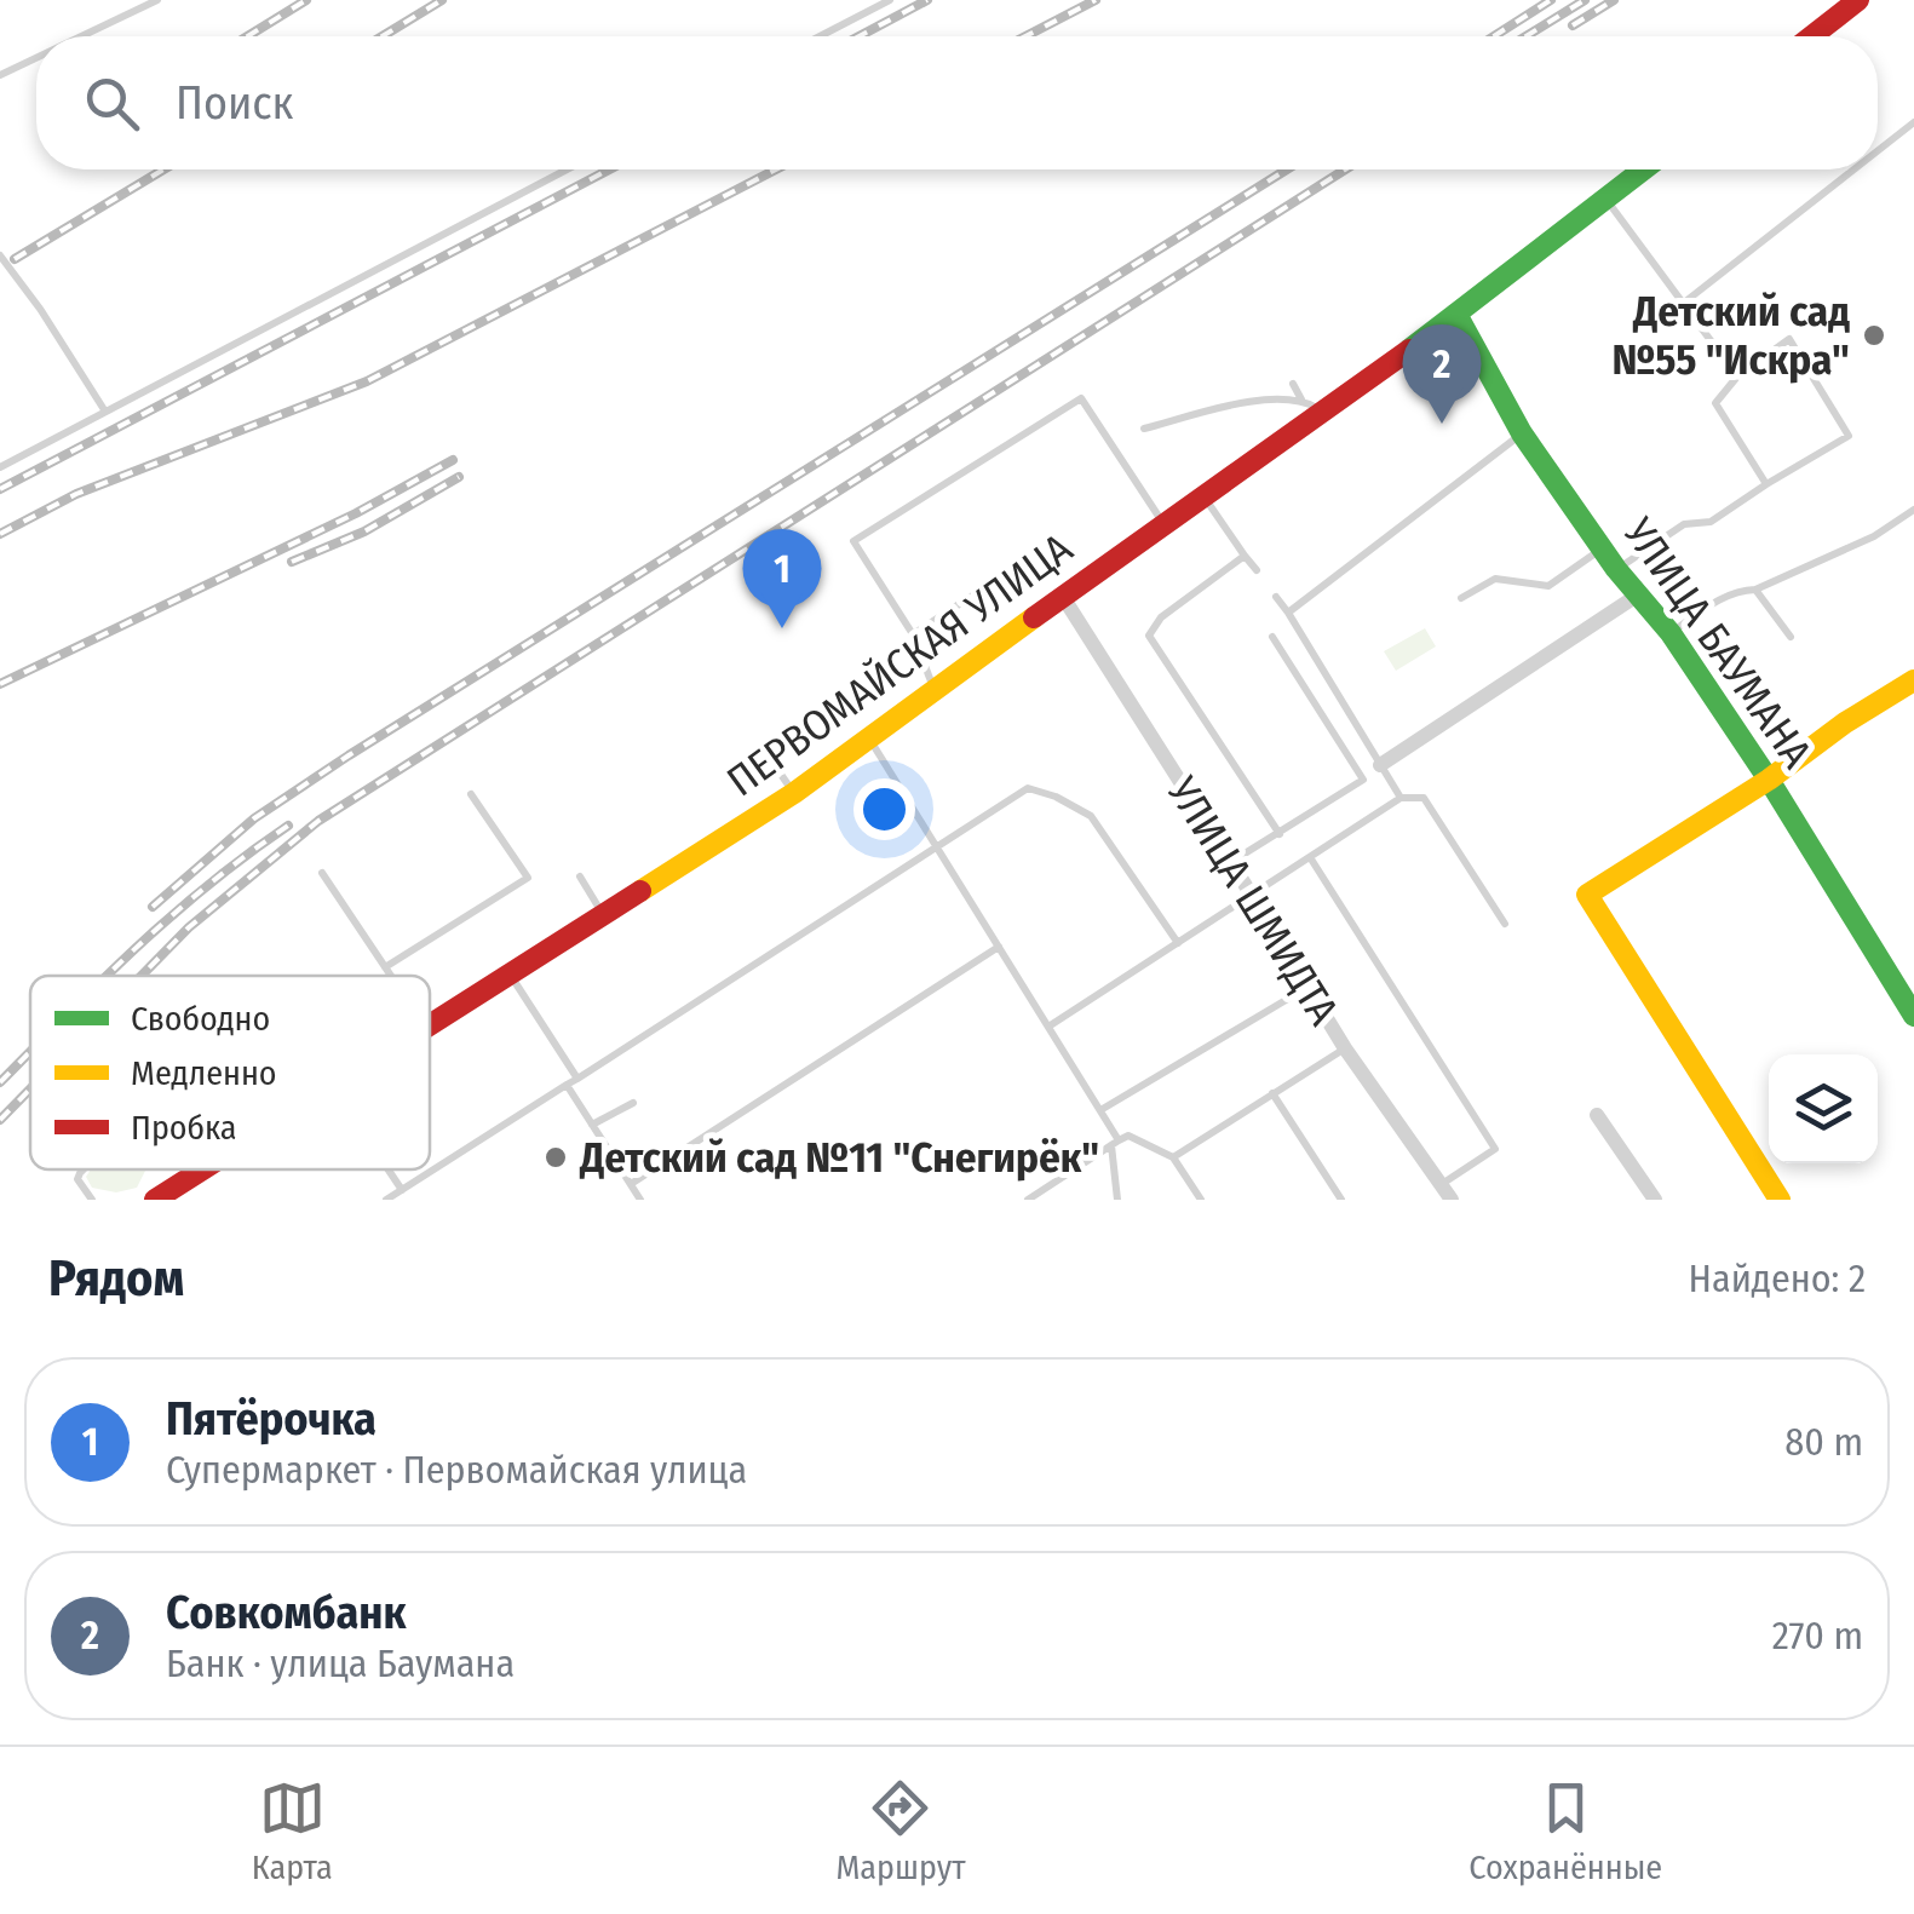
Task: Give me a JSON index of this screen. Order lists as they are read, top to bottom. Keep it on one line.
{"streets":{"main road":["УЛИЦА БАУМАНА","ПЕРВОМАЙСКАЯ УЛИЦА"],"street":["УЛИЦА ШМИДТА"]},"crossings":[["УЛИЦА БАУМАНА","ПЕРВОМАЙСКАЯ УЛИЦА"],["ПЕРВОМАЙСКАЯ УЛИЦА","УЛИЦА ШМИДТА"]],"places":["Детский сад №55 \"Искра\"","Детский сад №11 \"Снегирёк\""],"legend":["Свободно","Медленно","Пробка"],"page":{"search":"Поиск","pins":["2","1"],"heading":["Рядом","Найдено: 2"],"list":[{"mark":"1","name":"Пятёрочка","note":"Супермаркет · Первомайская улица","value":"80 m"},{"mark":"2","name":"Совкомбанк","note":"Банк · улица Баумана","value":"270 m"}],"nav":["Карта","Маршрут","Сохранённые"]}}
